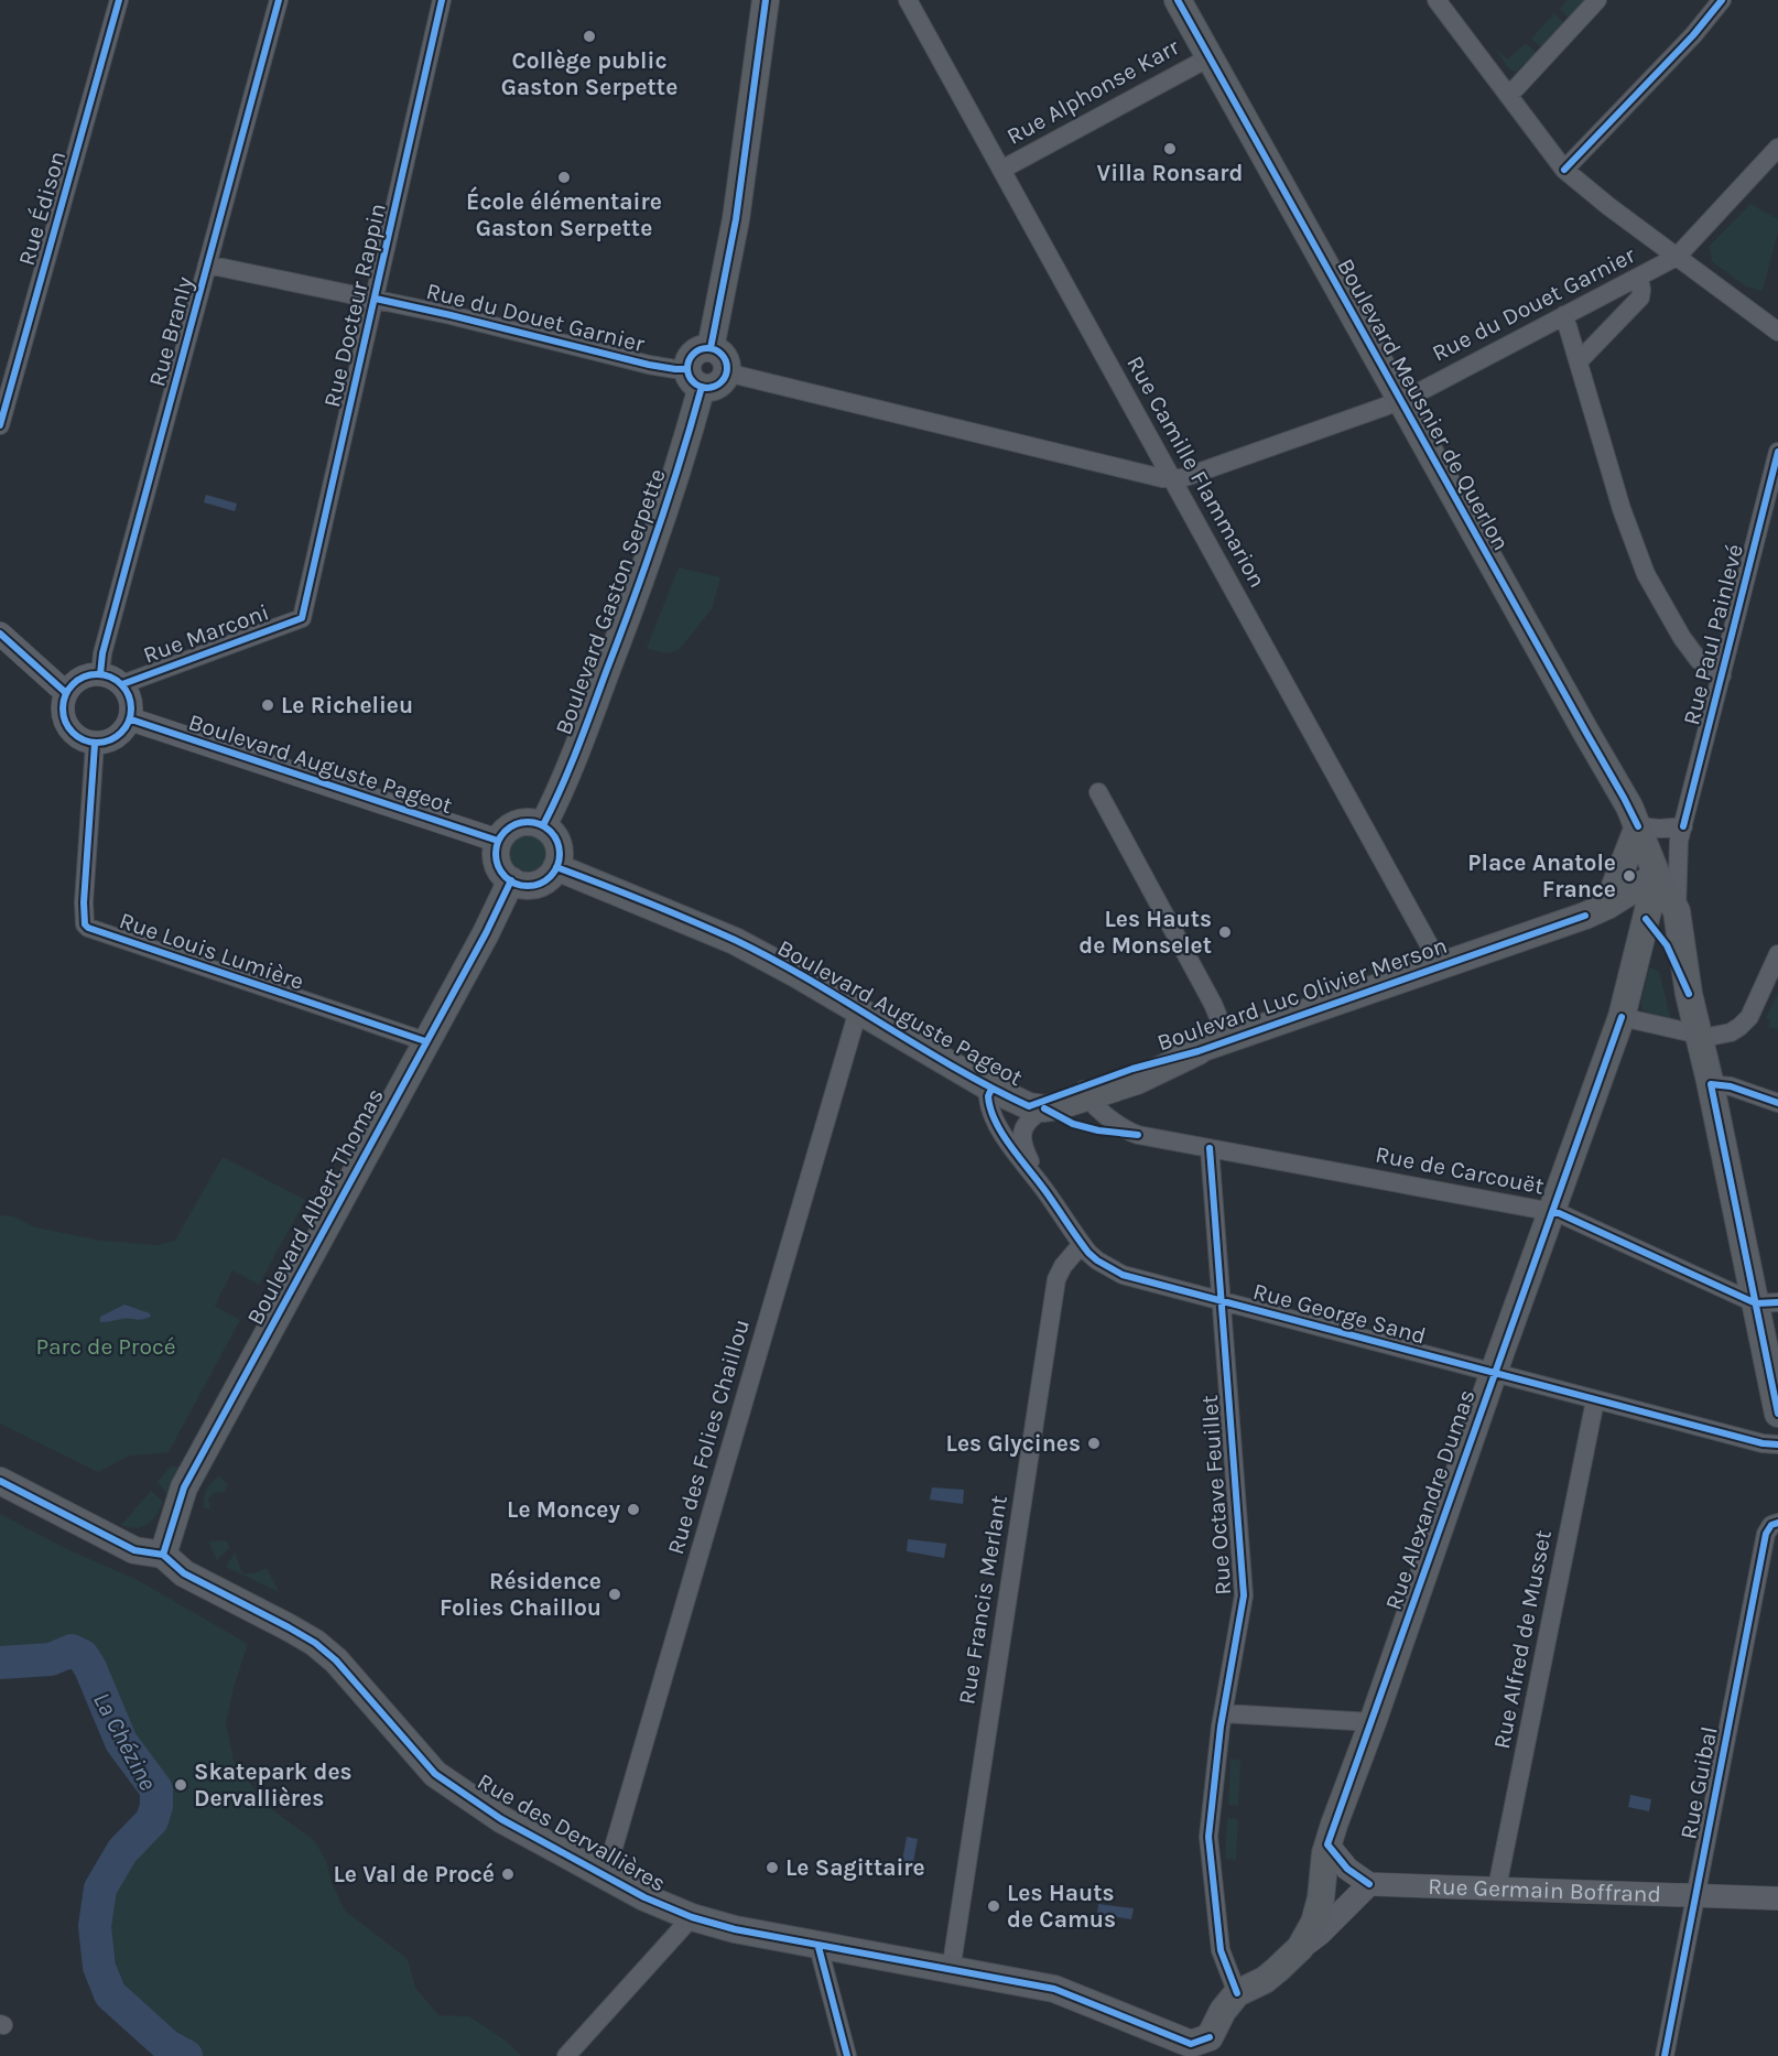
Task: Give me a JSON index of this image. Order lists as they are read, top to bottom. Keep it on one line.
{"streets":{"main road":["Boulevard Meusnier de Querlon","Boulevard Gaston Serpette","Boulevard Auguste Pageot","Boulevard Luc Olivier Merson","Boulevard Albert Thomas","Rue Alexandre Dumas","Rue des Dervallières"],"street":["Rue Alphonse Karr","Rue Édison","Rue du Douet Garnier","Rue Docteur Rappin","Rue Branly","Rue Camille Flammarion","Rue Marconi","Rue Paul Painlevé","Rue Louis Lumière","Rue de Carcouët","Rue George Sand","Rue des Folies Chaillou","Rue Octave Feuillet","Rue Francis Merlant","Rue Alfred de Musset","Rue Guibal","Rue Germain Boffrand"]},"crossings":[["Rue Alphonse Karr","Boulevard Meusnier de Querlon"],["Rue Alphonse Karr","Rue Camille Flammarion"],["Rue du Douet Garnier","Rue Docteur Rappin"],["Rue du Douet Garnier","Rue Branly"],["Rue du Douet Garnier","Boulevard Meusnier de Querlon"],["Rue du Douet Garnier","Rue Camille Flammarion"],["Rue du Douet Garnier","Boulevard Gaston Serpette"],["Rue Docteur Rappin","Rue Marconi"],["Rue Branly","Rue Marconi"],["Rue Branly","Boulevard Auguste Pageot"],["Rue Branly","Rue Louis Lumière"],["Rue Camille Flammarion","Boulevard Luc Olivier Merson"],["Boulevard Gaston Serpette","Boulevard Auguste Pageot"],["Boulevard Gaston Serpette","Boulevard Albert Thomas"],["Rue Marconi","Boulevard Auguste Pageot"],["Rue Marconi","Rue Louis Lumière"],["Boulevard Auguste Pageot","Rue Louis Lumière"],["Boulevard Auguste Pageot","Boulevard Luc Olivier Merson"],["Boulevard Auguste Pageot","Boulevard Albert Thomas"],["Boulevard Auguste Pageot","Rue George Sand"],["Boulevard Auguste Pageot","Rue des Folies Chaillou"],["Rue Louis Lumière","Boulevard Albert Thomas"],["Boulevard Luc Olivier Merson","Rue de Carcouët"],["Boulevard Luc Olivier Merson","Rue George Sand"],["Rue de Carcouët","Rue Octave Feuillet"],["Rue de Carcouët","Rue Alexandre Dumas"],["Boulevard Albert Thomas","Rue des Dervallières"],["Rue George Sand","Rue Octave Feuillet"],["Rue George Sand","Rue Alexandre Dumas"],["Rue George Sand","Rue Francis Merlant"],["Rue George Sand","Rue Alfred de Musset"],["Rue des Folies Chaillou","Rue des Dervallières"],["Rue Octave Feuillet","Rue Alexandre Dumas"],["Rue Alexandre Dumas","Rue des Dervallières"],["Rue Alexandre Dumas","Rue Germain Boffrand"],["Rue Francis Merlant","Rue des Dervallières"],["Rue Alfred de Musset","Rue Germain Boffrand"],["Rue Guibal","Rue Germain Boffrand"]],"water":["La Chézine"],"parks":["Parc de Procé"],"places":["Collège public Gaston Serpette","Villa Ronsard","École élémentaire Gaston Serpette","Le Richelieu","Place Anatole France","Les Hauts de Monselet","Les Glycines","Le Moncey","Résidence Folies Chaillou","Skatepark des Dervallières","Le Sagittaire","Le Val de Procé","Les Hauts de Camus"]}
